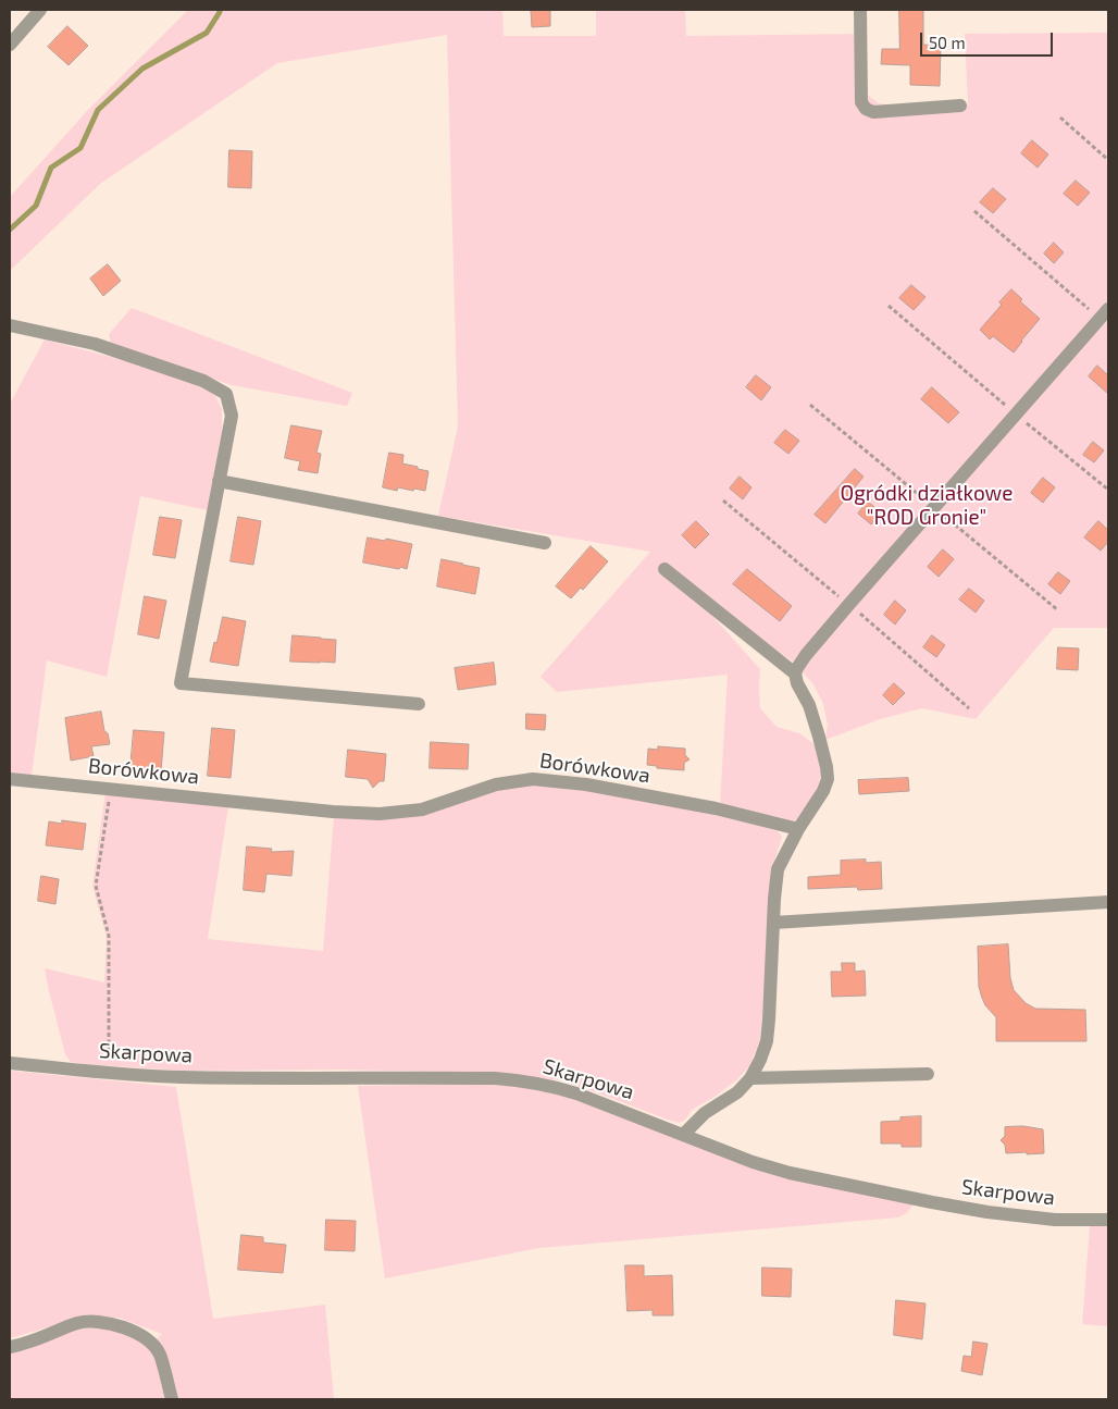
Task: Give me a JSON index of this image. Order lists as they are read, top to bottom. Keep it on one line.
{"streets":{"street":["Borówkowa","Skarpowa"]},"parks":["Ogródki działkowe \"ROD Gronie\""],"scale_bar":"50 m"}
